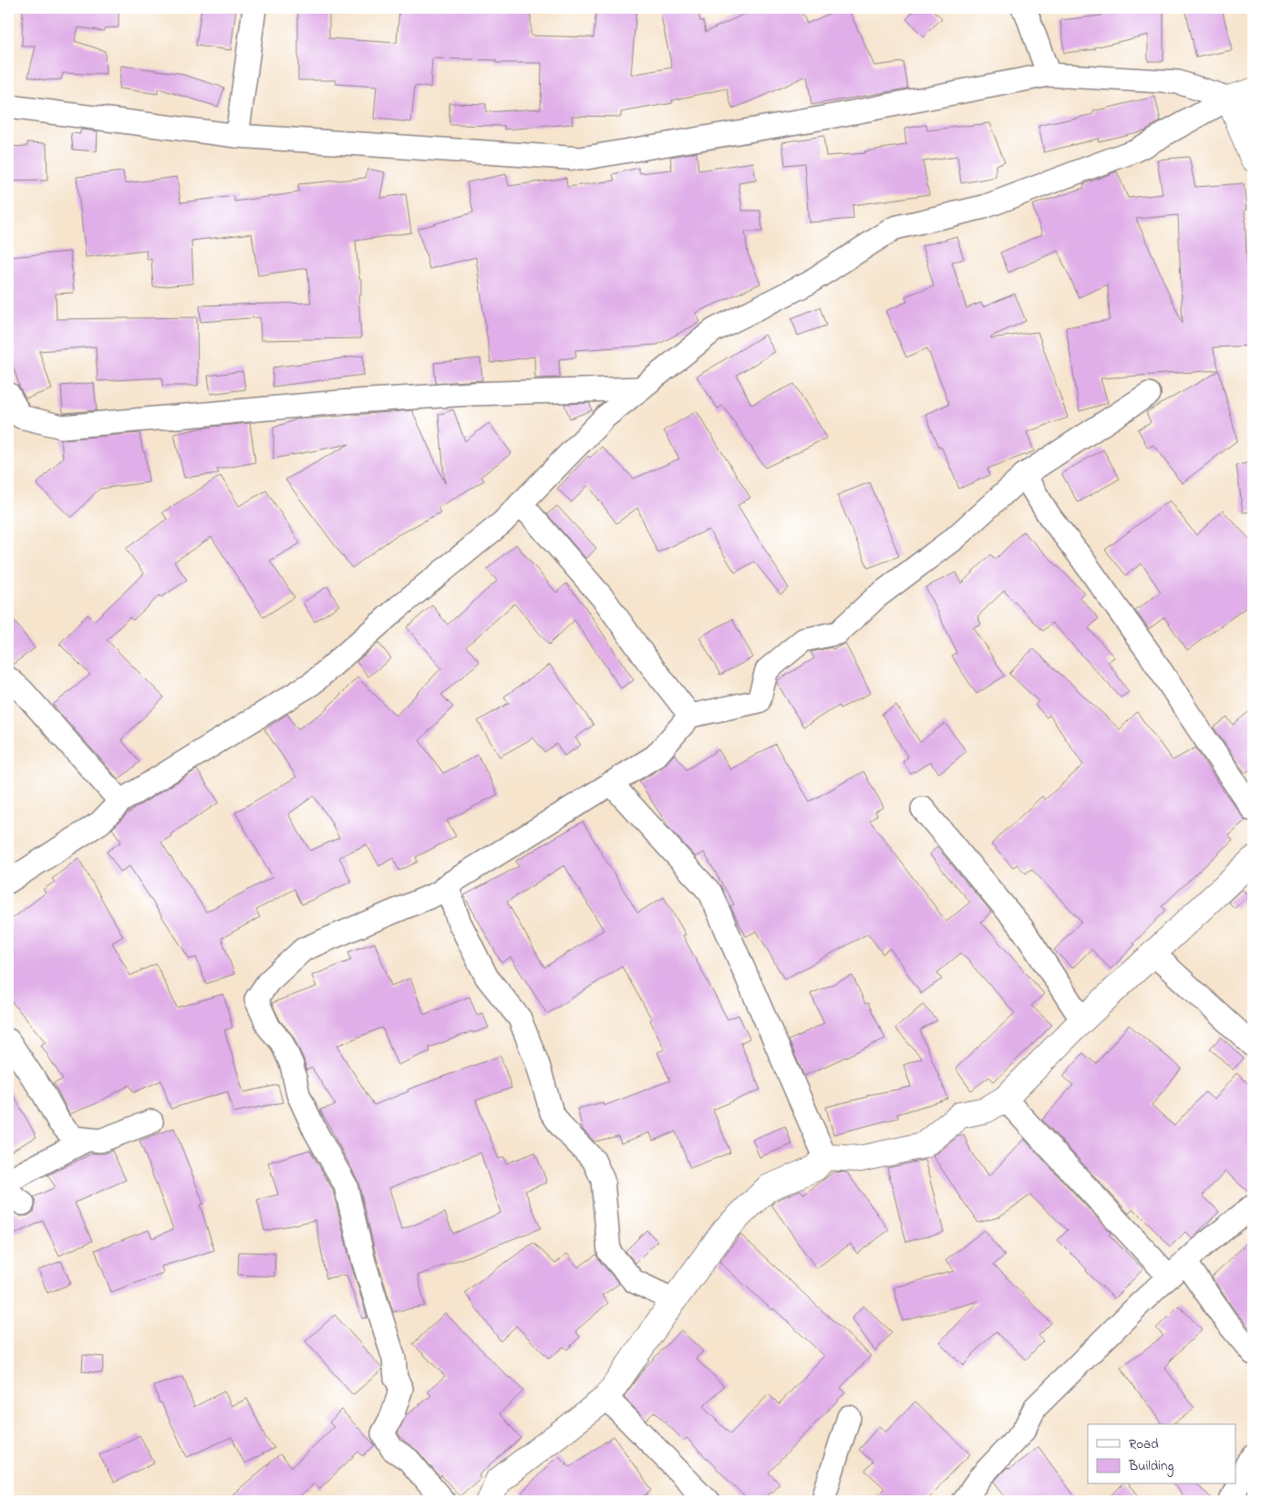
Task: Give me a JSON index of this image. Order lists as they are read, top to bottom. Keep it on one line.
{"legend":["Road","Building"]}
